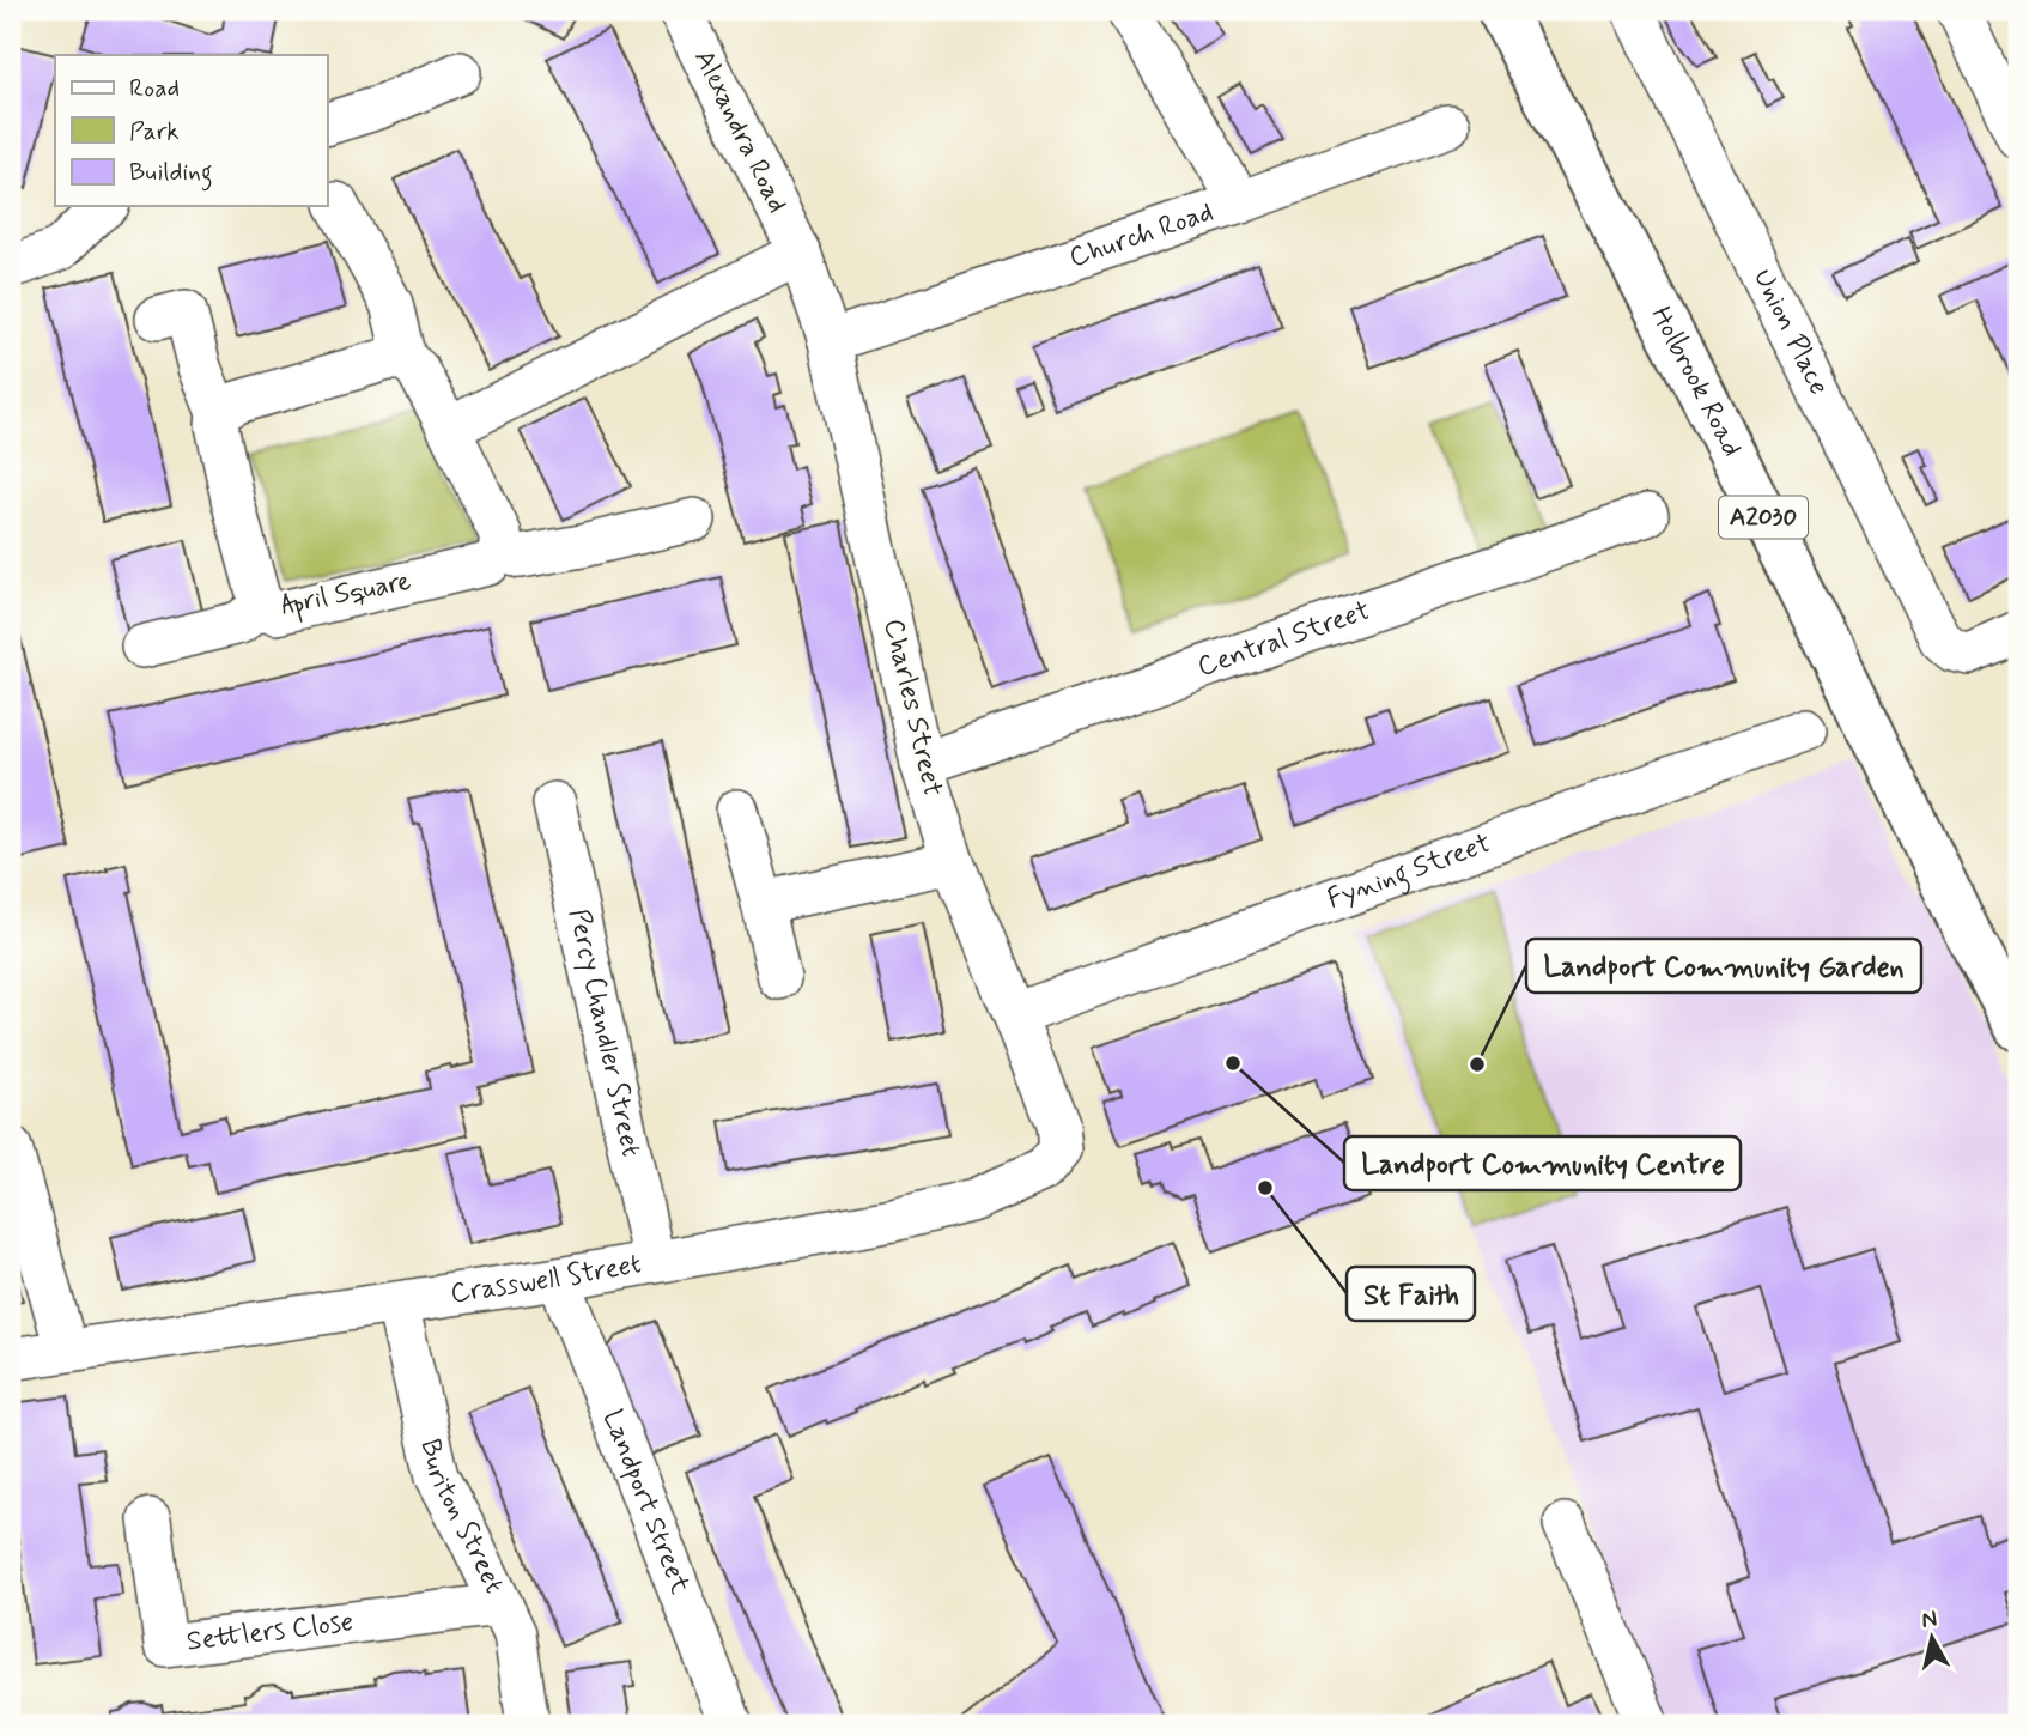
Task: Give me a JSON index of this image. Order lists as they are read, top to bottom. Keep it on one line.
{"streets":{"main road":["Holbrook Road","A2030"],"street":["Alexandra Road","Church Road","Union Place","April Square","Central Street","Charles Street","Fyning Street","Percy Chandler Street","Crasswell Street","Landport Street","Buriton Street","Settlers Close"]},"crossings":[["Alexandra Road","Charles Street"],["Church Road","Charles Street"],["Central Street","Charles Street"],["Charles Street","Fyning Street"],["Charles Street","Crasswell Street"],["Percy Chandler Street","Crasswell Street"],["Crasswell Street","Landport Street"],["Crasswell Street","Buriton Street"],["Buriton Street","Settlers Close"]],"places":["Landport Community Centre","Landport Community Garden","St Faith"],"legend":["Road","Park","Building"],"north":"top"}
